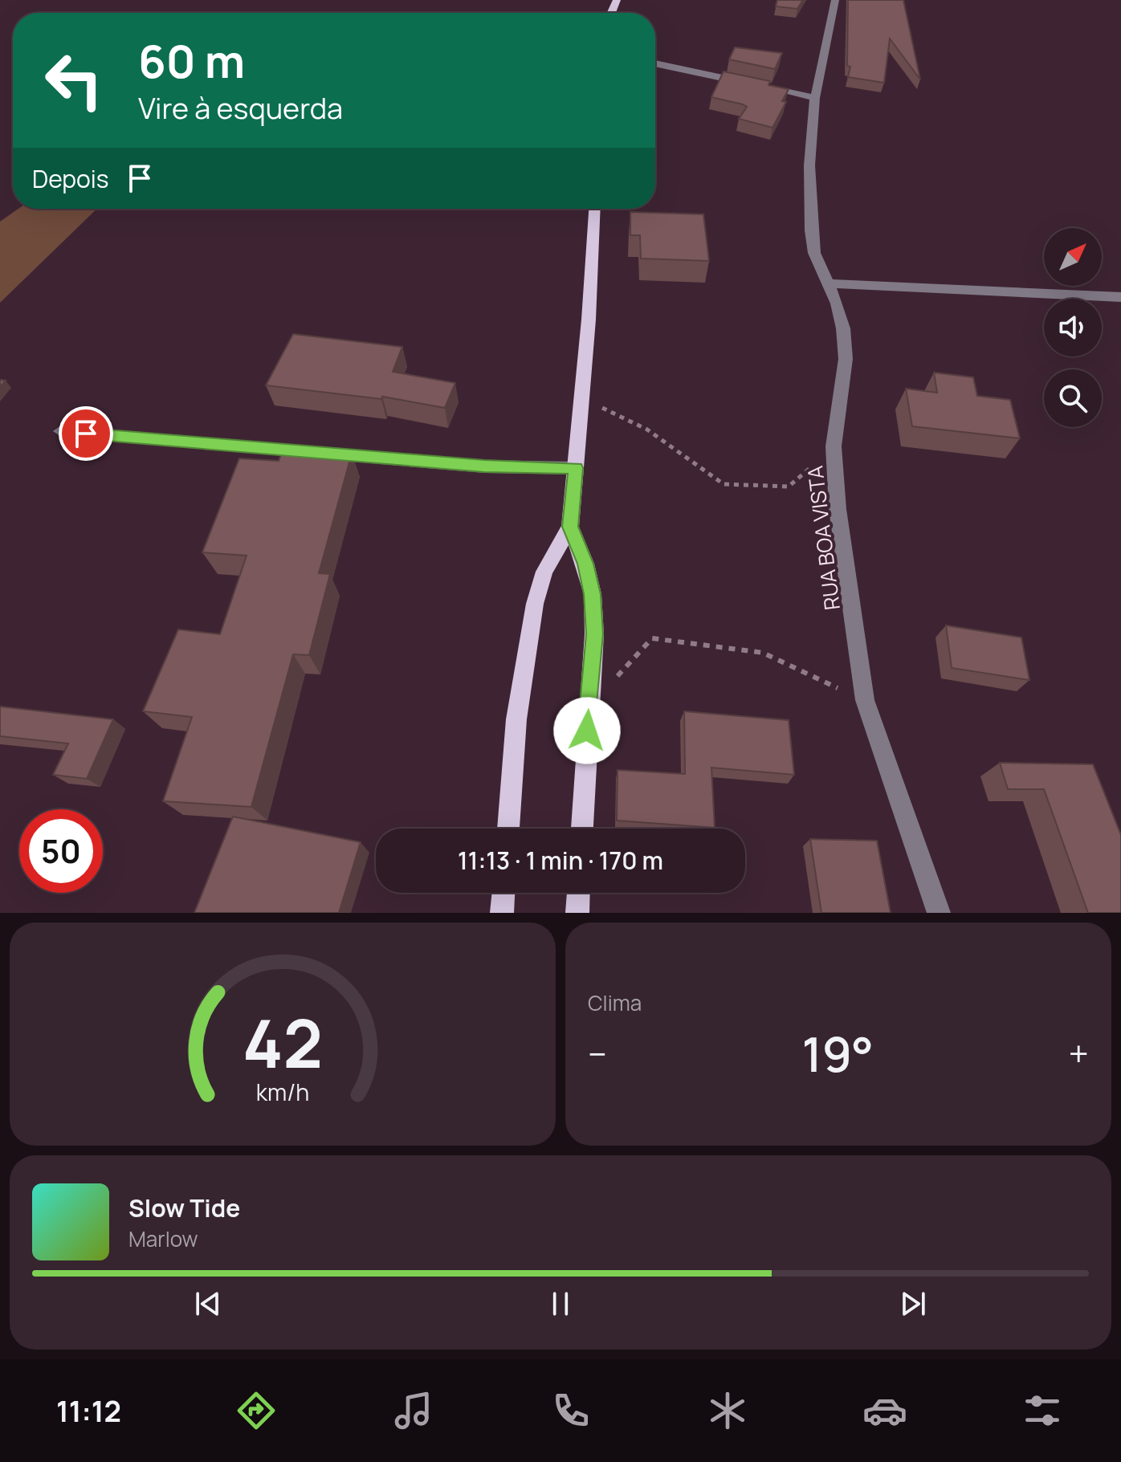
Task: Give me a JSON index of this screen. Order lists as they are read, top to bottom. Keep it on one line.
{"streets":{"street":["RUA BOA VISTA"]},"north":"top right","page":{"turn":["60 m","Vire à esquerda"],"then":"Depois","limit":"50","trip":"11:13 · 1 min · 170 m","tile":"Clima","heat":["−","19°","+"],"song":["Slow Tide","Marlow"],"tabs":"11:12","gauge":["42","km/h"]}}
